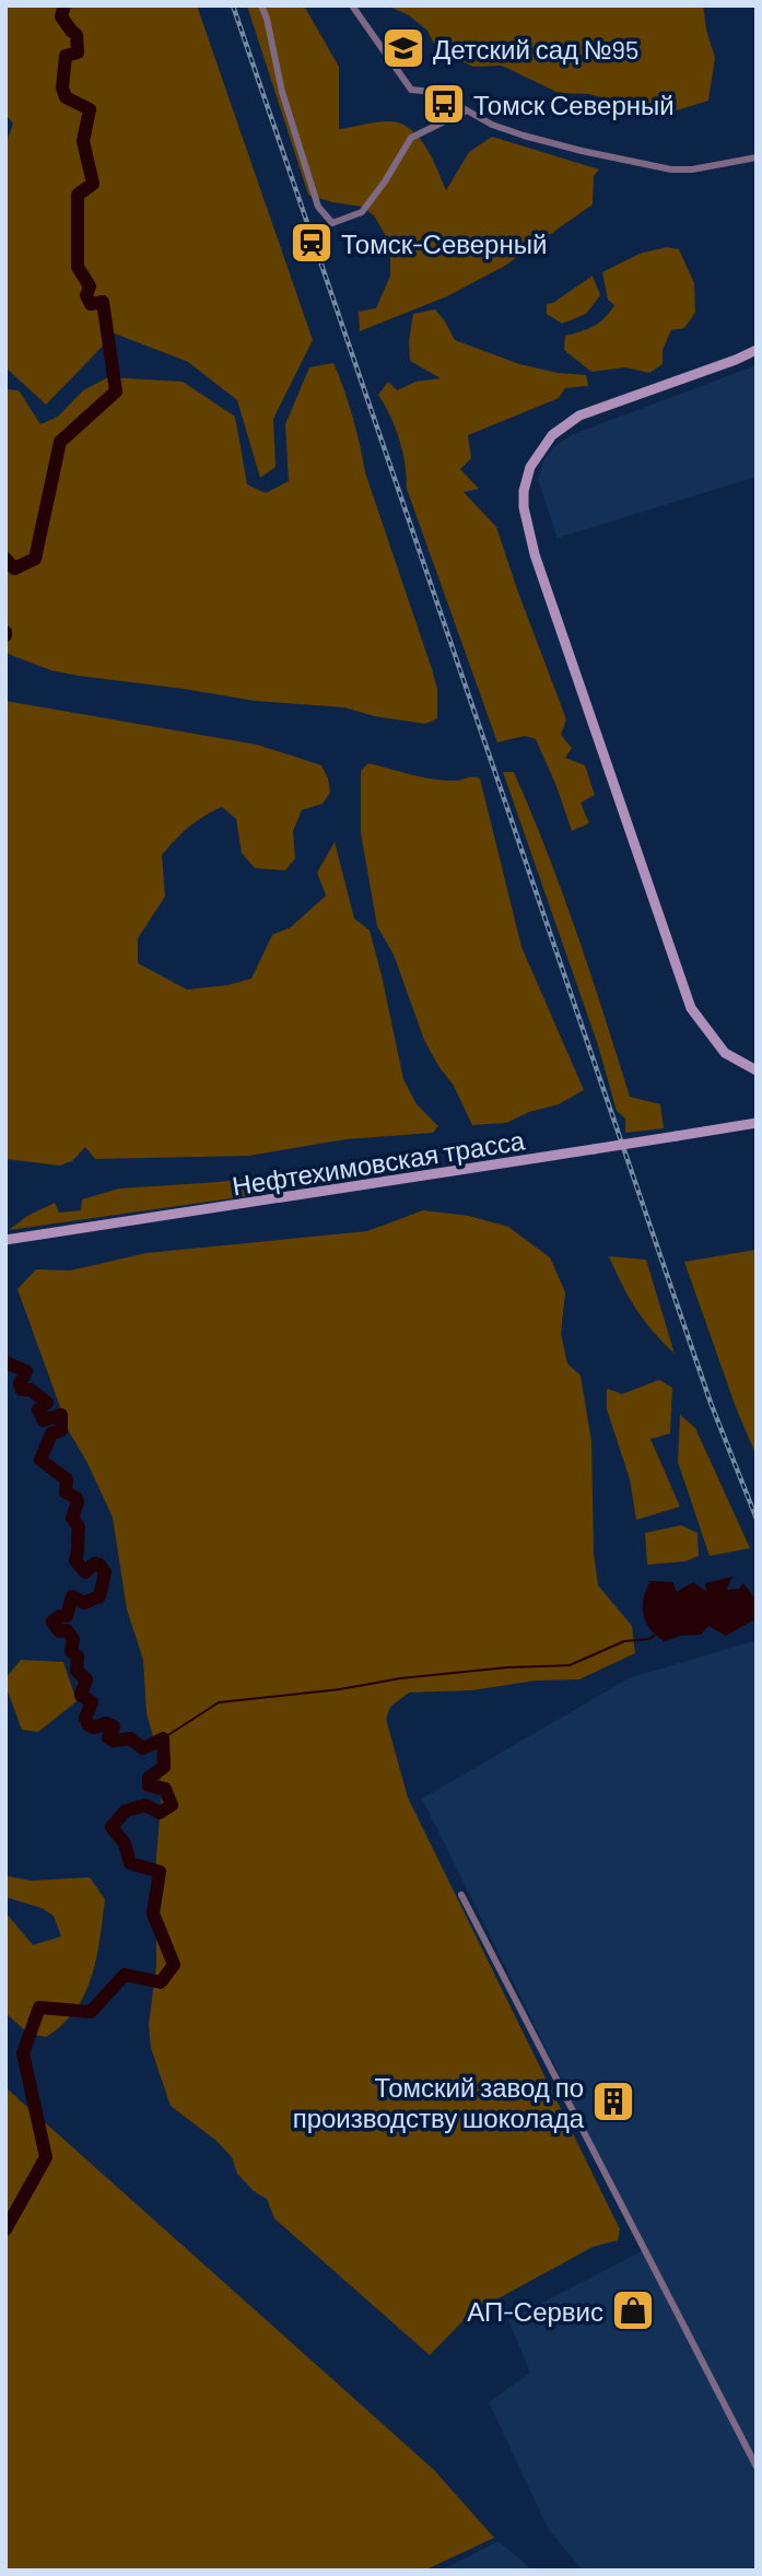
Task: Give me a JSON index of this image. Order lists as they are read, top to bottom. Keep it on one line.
{"streets":{"street":["Нефтехимовская трасса"]},"places":{"school or university":["Детский сад №95"],"bus stop":["Томск Северный"],"station":["Томск-Северный"],"building":["Томский завод по производству шоколада"],"shop":["АП-Сервис"]}}
